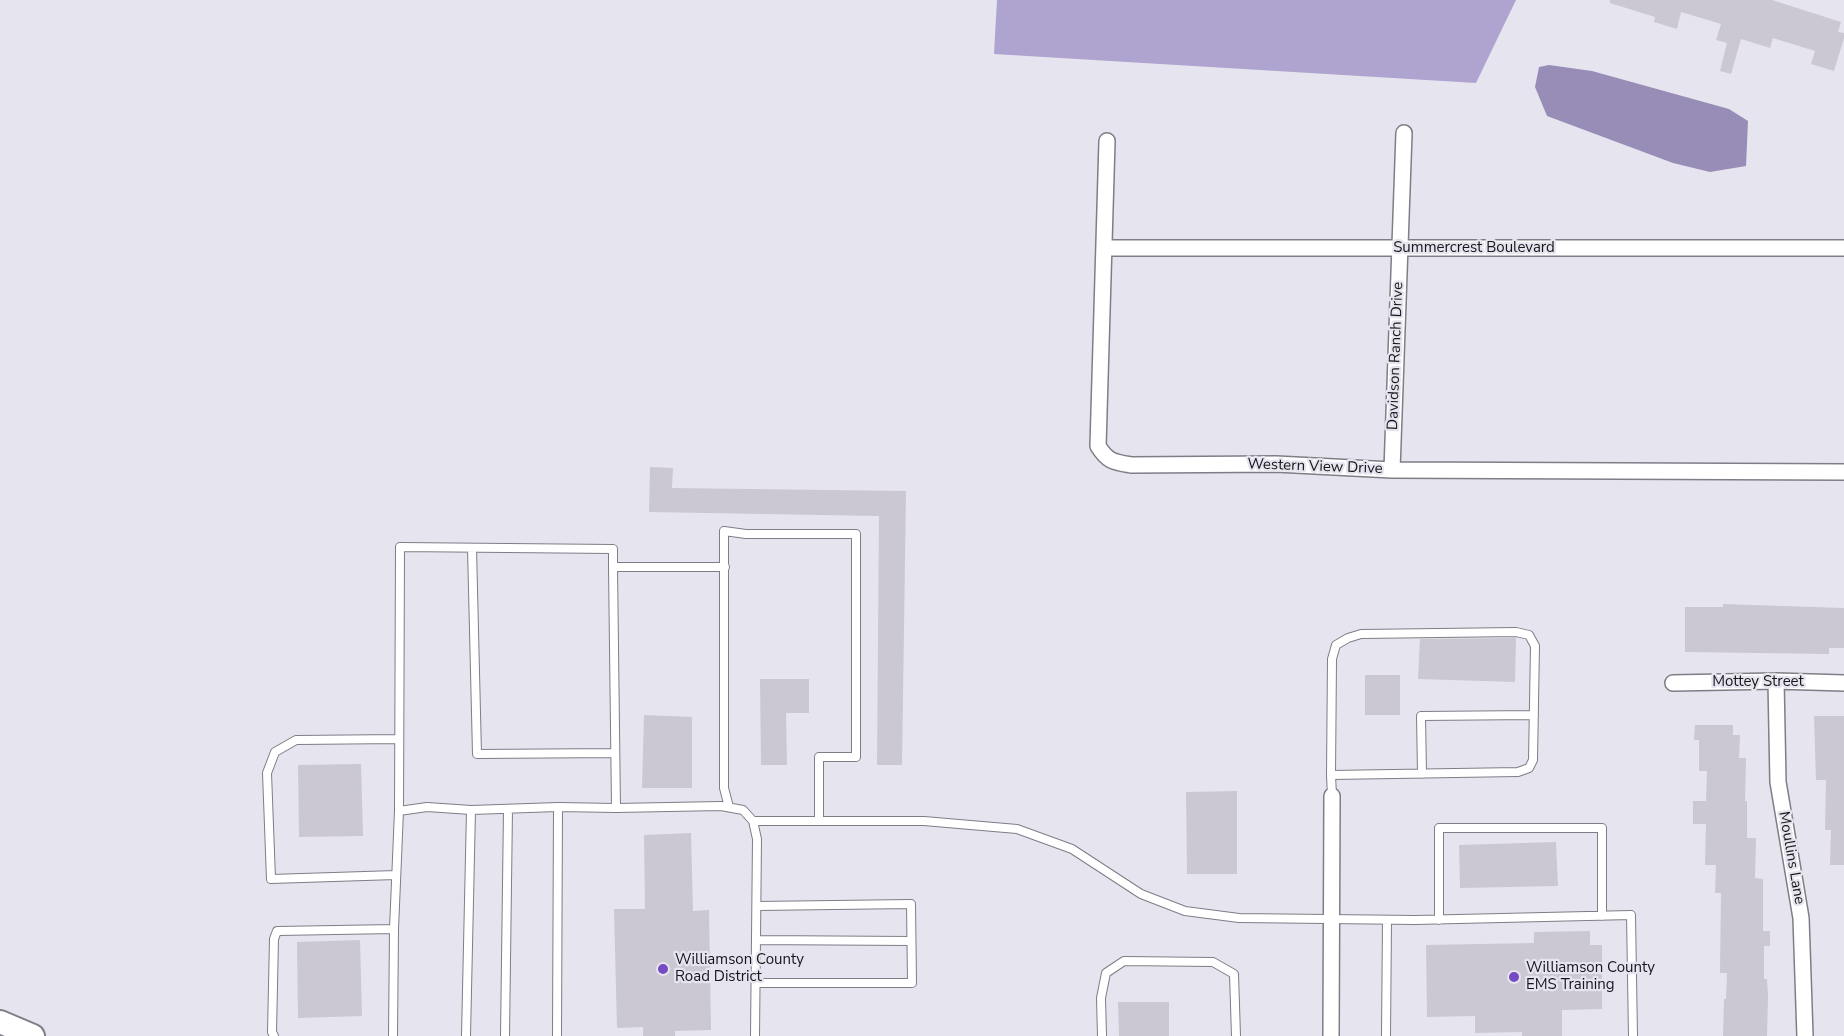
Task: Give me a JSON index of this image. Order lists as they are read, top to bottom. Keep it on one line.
{"streets":{"street":["Summercrest Boulevard","Davidson Ranch Drive","Western View Drive","Mottey Street","Moullins Lane"]},"crossings":[["Summercrest Boulevard","Davidson Ranch Drive"],["Summercrest Boulevard","Western View Drive"],["Davidson Ranch Drive","Western View Drive"],["Mottey Street","Moullins Lane"]],"places":["Williamson County Road District","Williamson County EMS Training"]}
